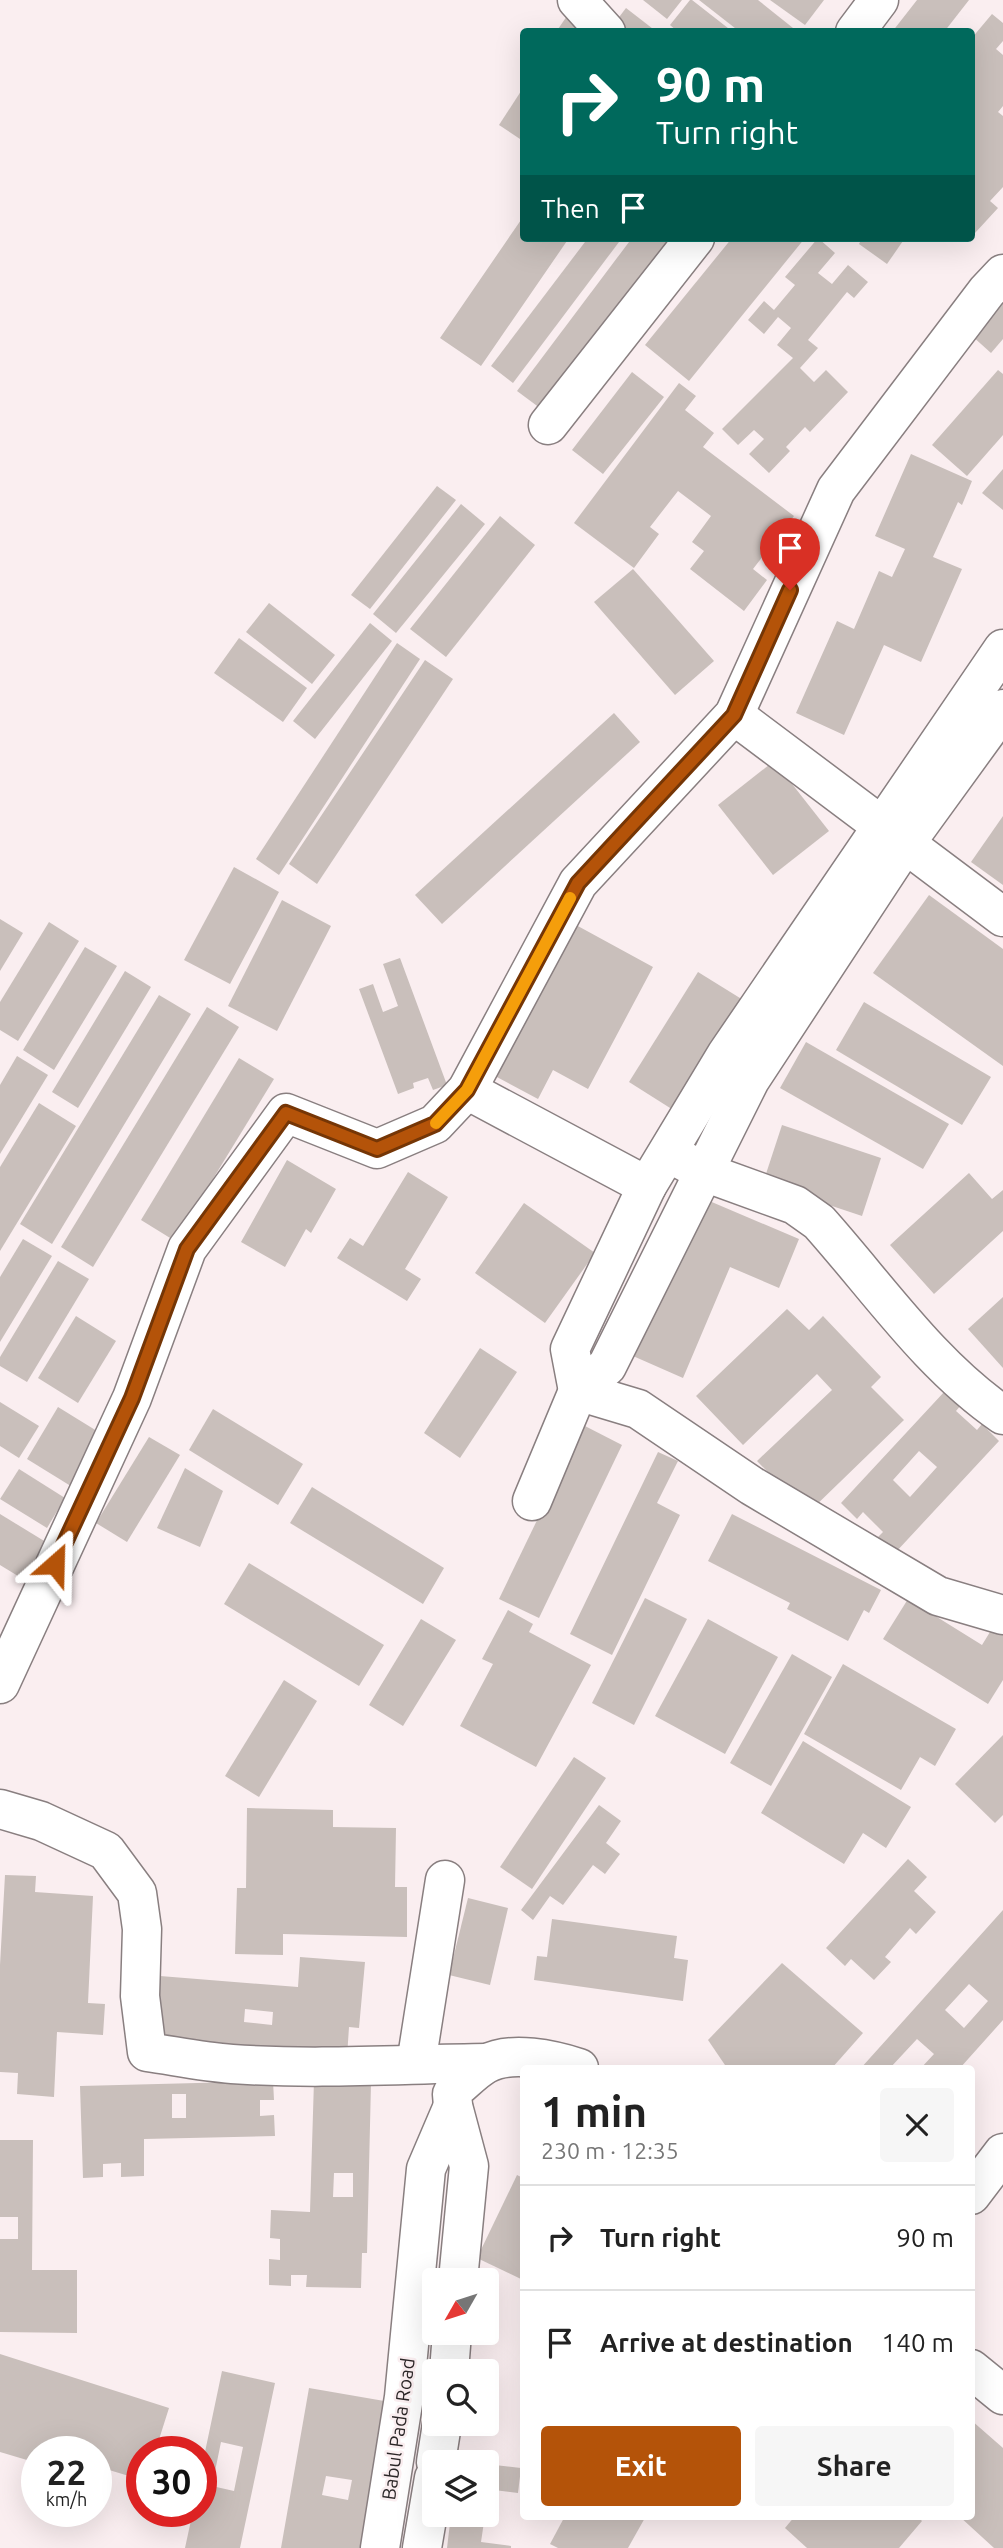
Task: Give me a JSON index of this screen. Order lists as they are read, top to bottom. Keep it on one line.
{"streets":{"street":["Babul Pada Road"]},"north":"bottom left","page":{"turn":["90 m","Turn right"],"then":"Then","heading":["1 min","230 m · 12:35"],"list":[{"name":"Turn right","value":"90 m"},{"name":"Arrive at destination","value":"140 m"}],"buttons":["Exit","Share"],"speed":"22 km/h","limit":"30"}}
